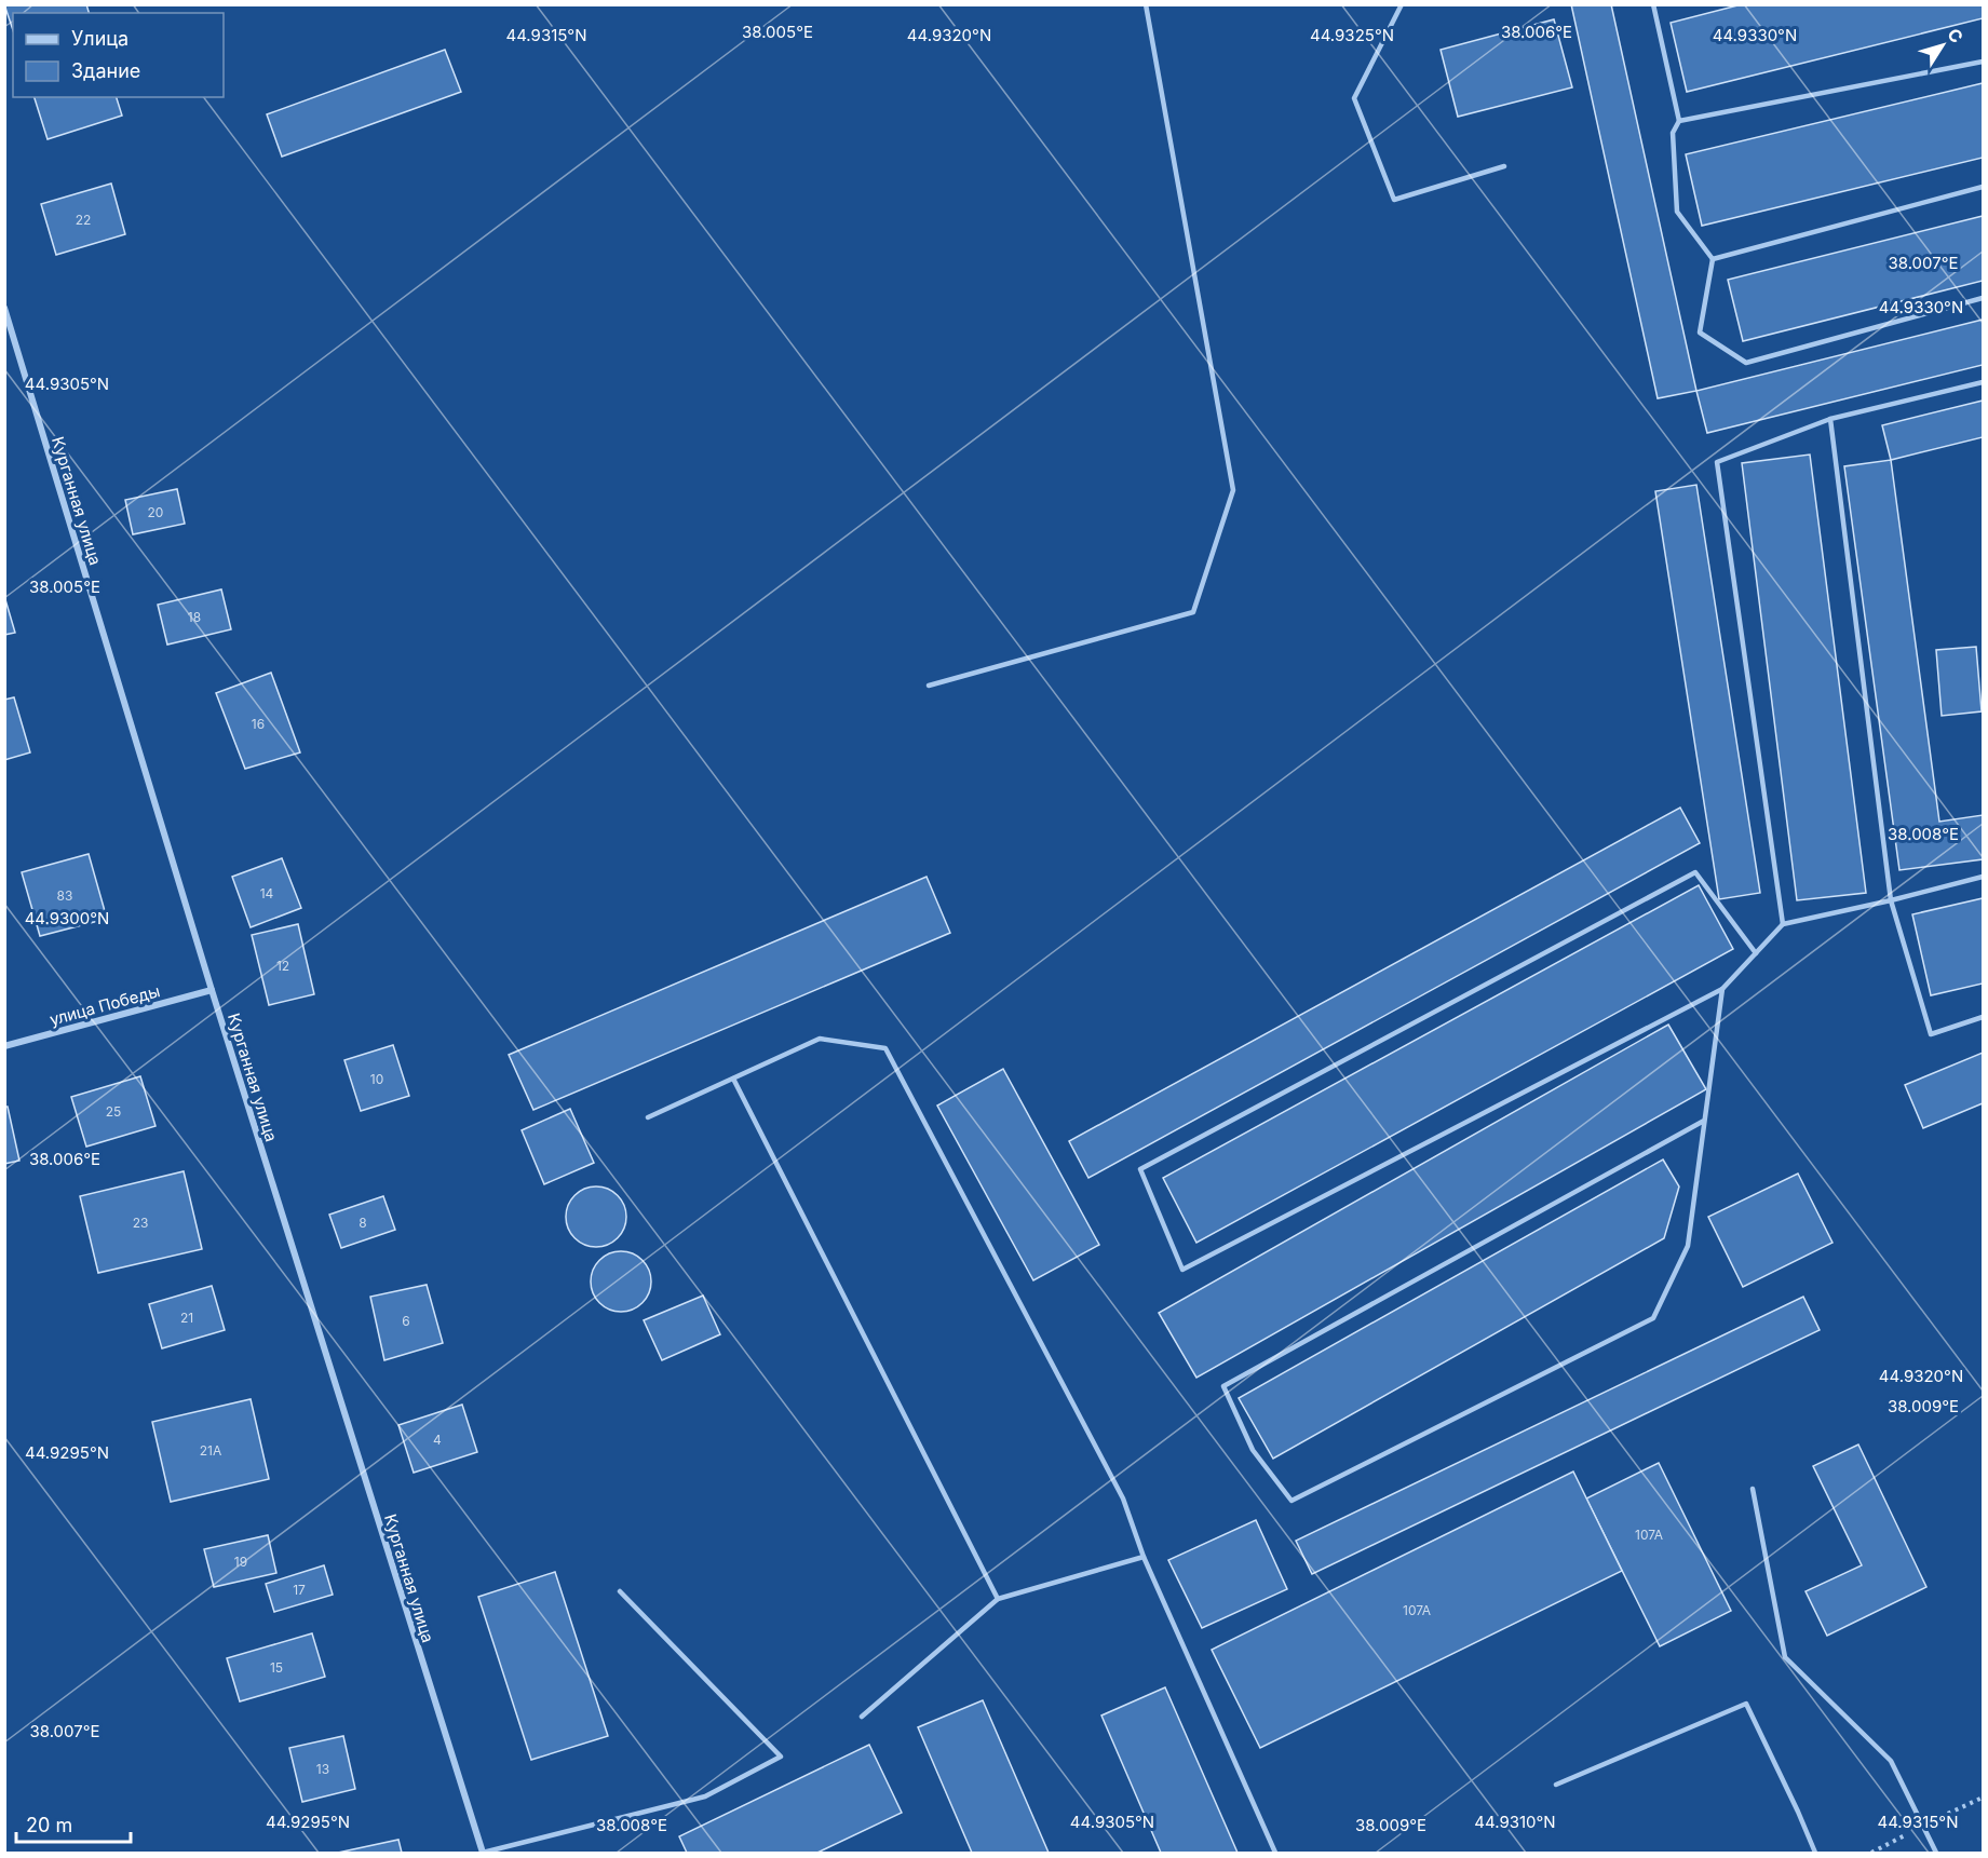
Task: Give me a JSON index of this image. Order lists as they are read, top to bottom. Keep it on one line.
{"streets":{"street":["Курганная улица","улица Победы"]},"crossings":[["Курганная улица","улица Победы"]],"house_numbers":["22","20","18","16","14","83","12","10","25","23","8","21","6","4","21А","107А","19","17","107А","15","13"],"legend":["Улица","Здание"],"scale_bar":"20 m","north":"top right","coordinates":["38.005°E","38.006°E","44.9315°N","44.9320°N","44.9325°N","44.9330°N","38.007°E","44.9305°N","38.008°E","44.9300°N","38.009°E","44.9295°N","44.9310°N"]}
